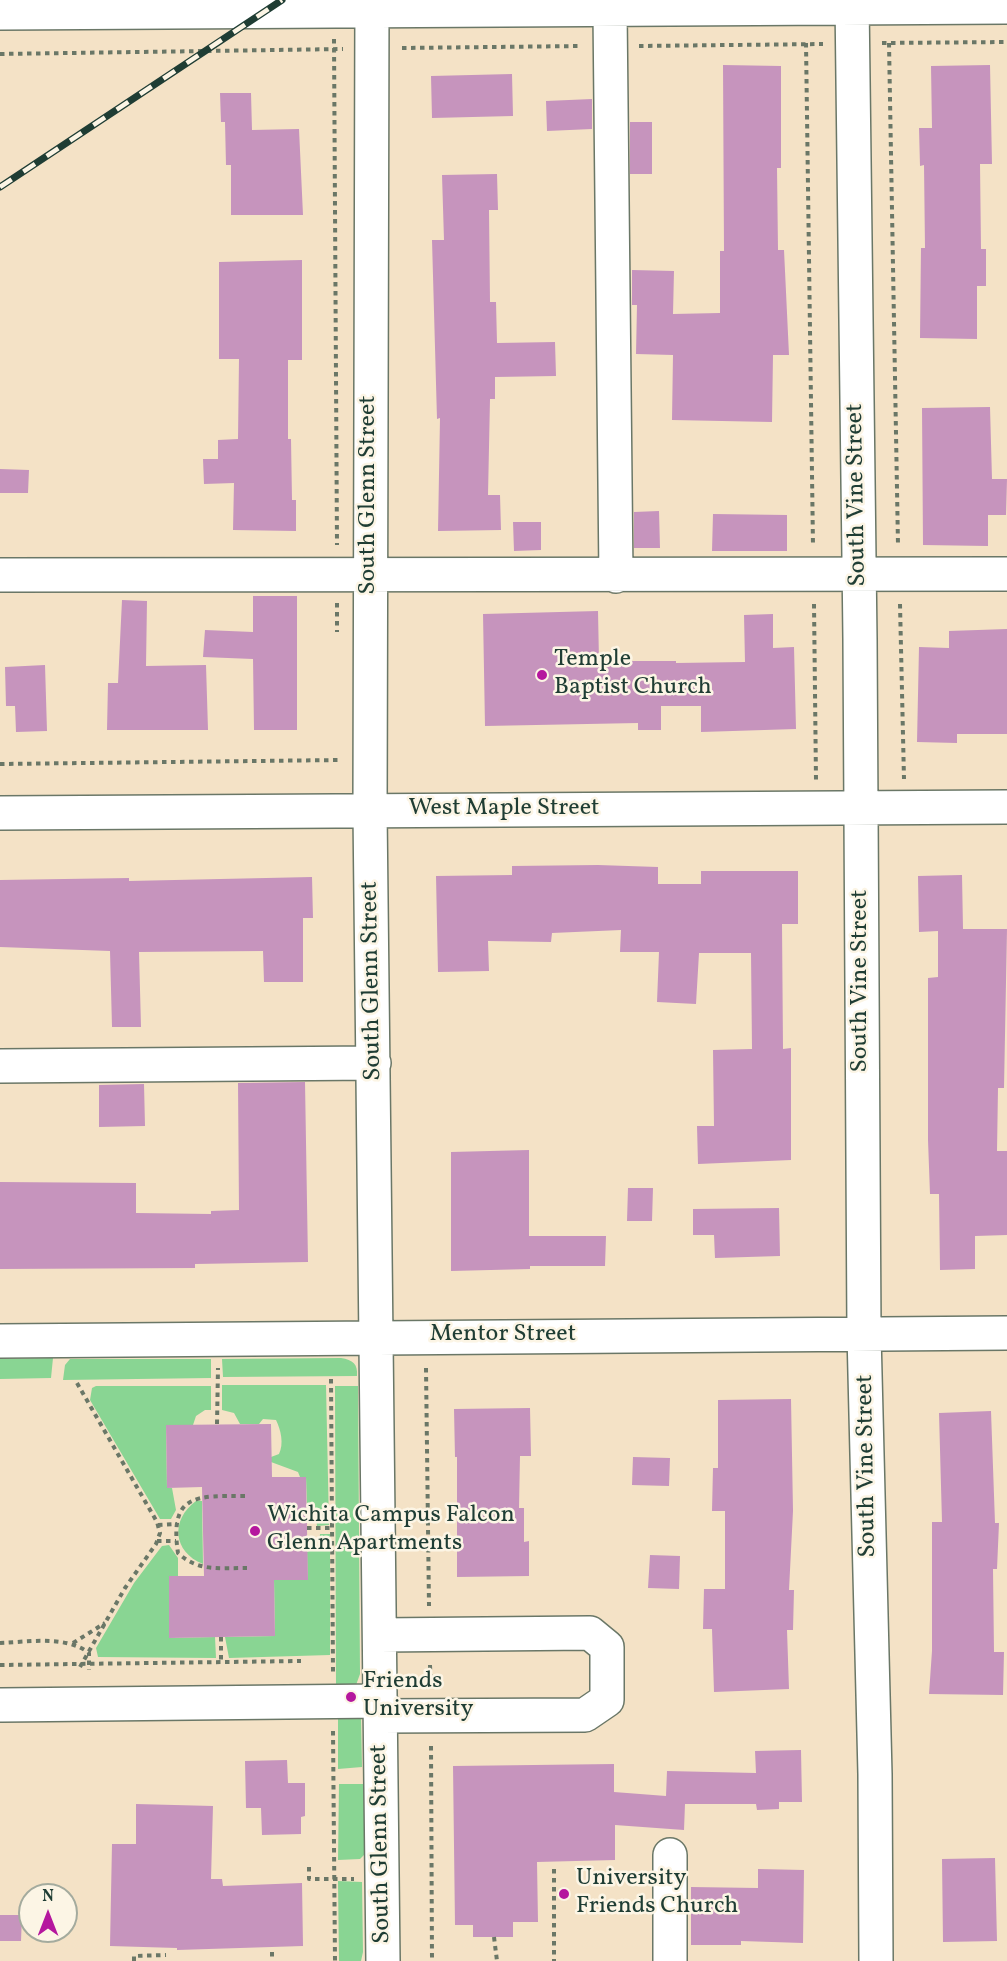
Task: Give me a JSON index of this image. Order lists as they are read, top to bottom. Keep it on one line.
{"streets":{"street":["South Glenn Street","South Vine Street","West Maple Street","Mentor Street"]},"crossings":[["South Glenn Street","West Maple Street"],["South Glenn Street","Mentor Street"],["South Vine Street","West Maple Street"],["South Vine Street","Mentor Street"]],"places":["Temple Baptist Church","Wichita Campus Falcon Glenn Apartments","Friends University","University Friends Church"],"north":"top"}
